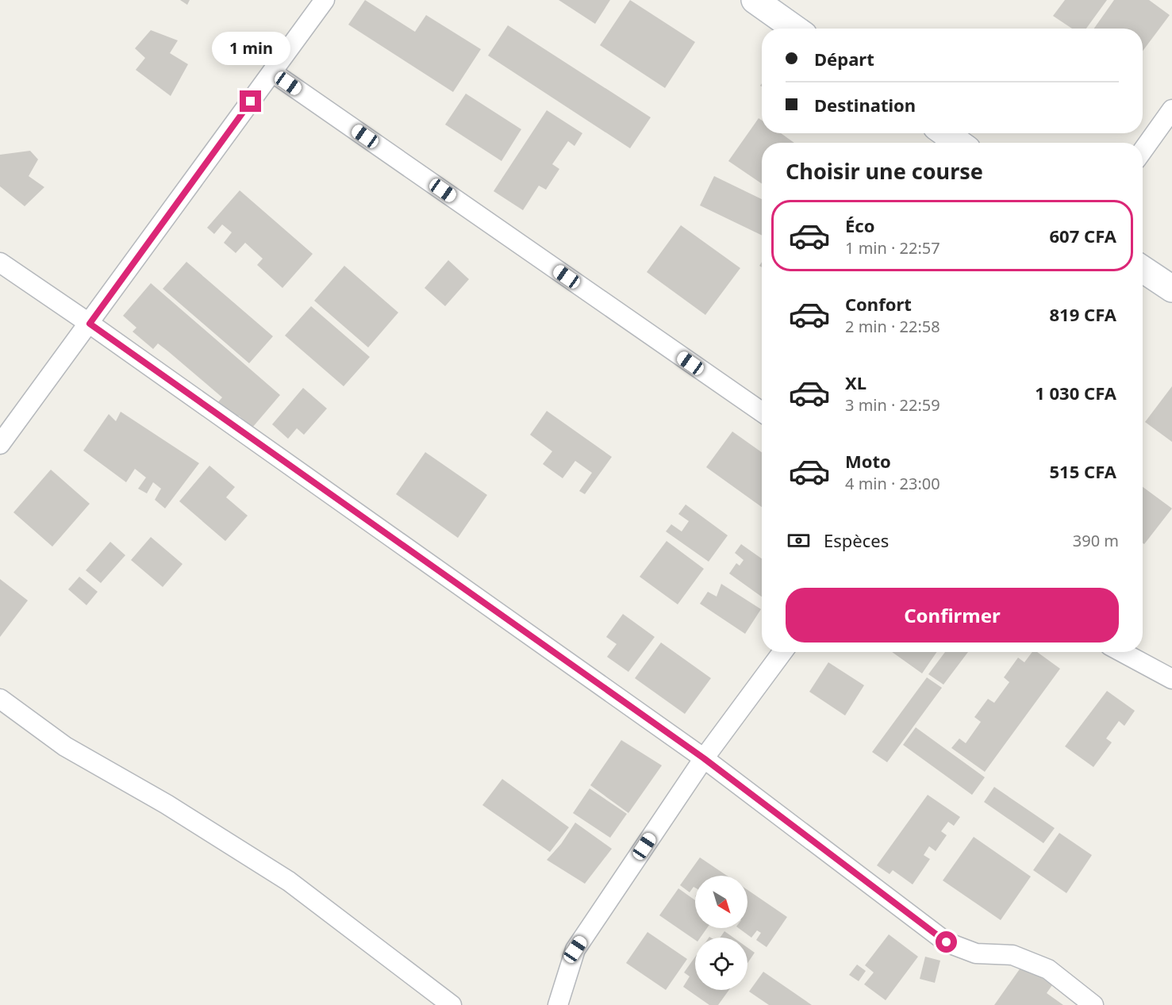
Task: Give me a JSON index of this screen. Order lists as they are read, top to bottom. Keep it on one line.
{"north":"bottom right","page":{"banner":["Départ","Destination"],"bubble":"1 min","heading":"Choisir une course","list":[{"name":"Éco","note":"1 min · 22:57","value":"607 CFA"},{"name":"Confort","note":"2 min · 22:58","value":"819 CFA"},{"name":"XL","note":"3 min · 22:59","value":"1 030 CFA"},{"name":"Moto","note":"4 min · 23:00","value":"515 CFA"}],"pay":["Espèces","390 m"],"buttons":"Confirmer"}}
